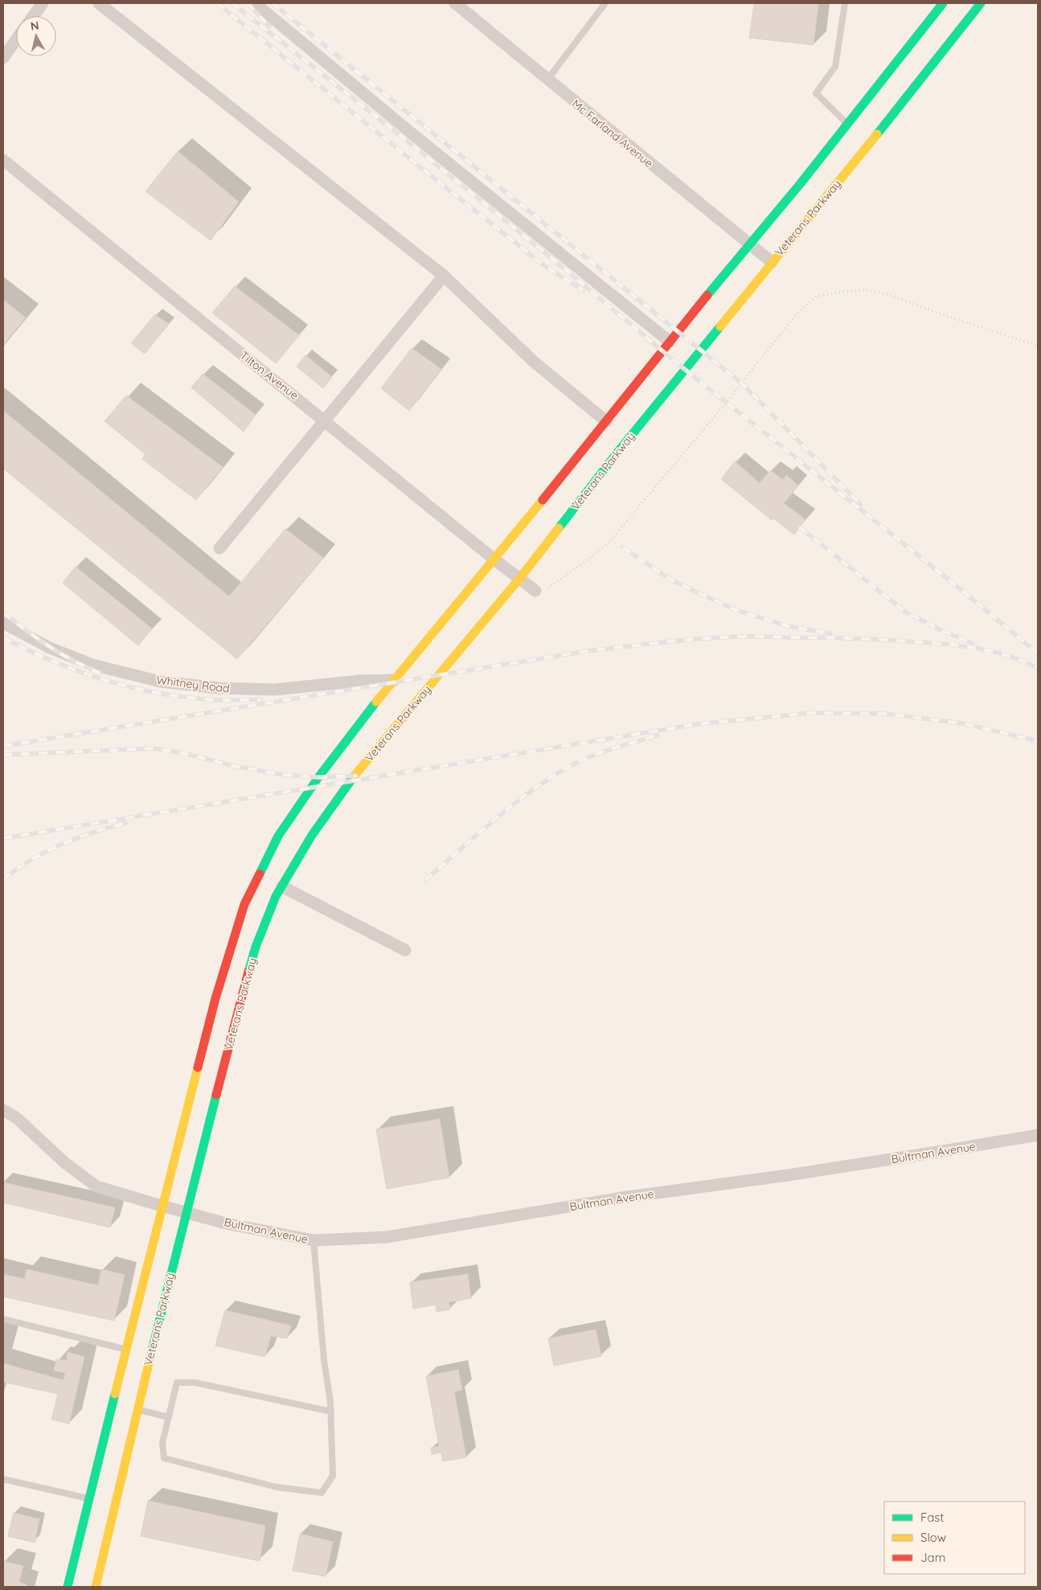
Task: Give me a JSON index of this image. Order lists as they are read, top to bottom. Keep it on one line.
{"streets":{"main road":["Veterans Parkway"],"street":["Mc Farland Avenue","Tilton Avenue","Whitney Road","Bultman Avenue"]},"crossings":[["Mc Farland Avenue","Veterans Parkway"],["Veterans Parkway","Tilton Avenue"],["Veterans Parkway","Bultman Avenue"]],"legend":["Fast","Slow","Jam"],"north":"top"}
